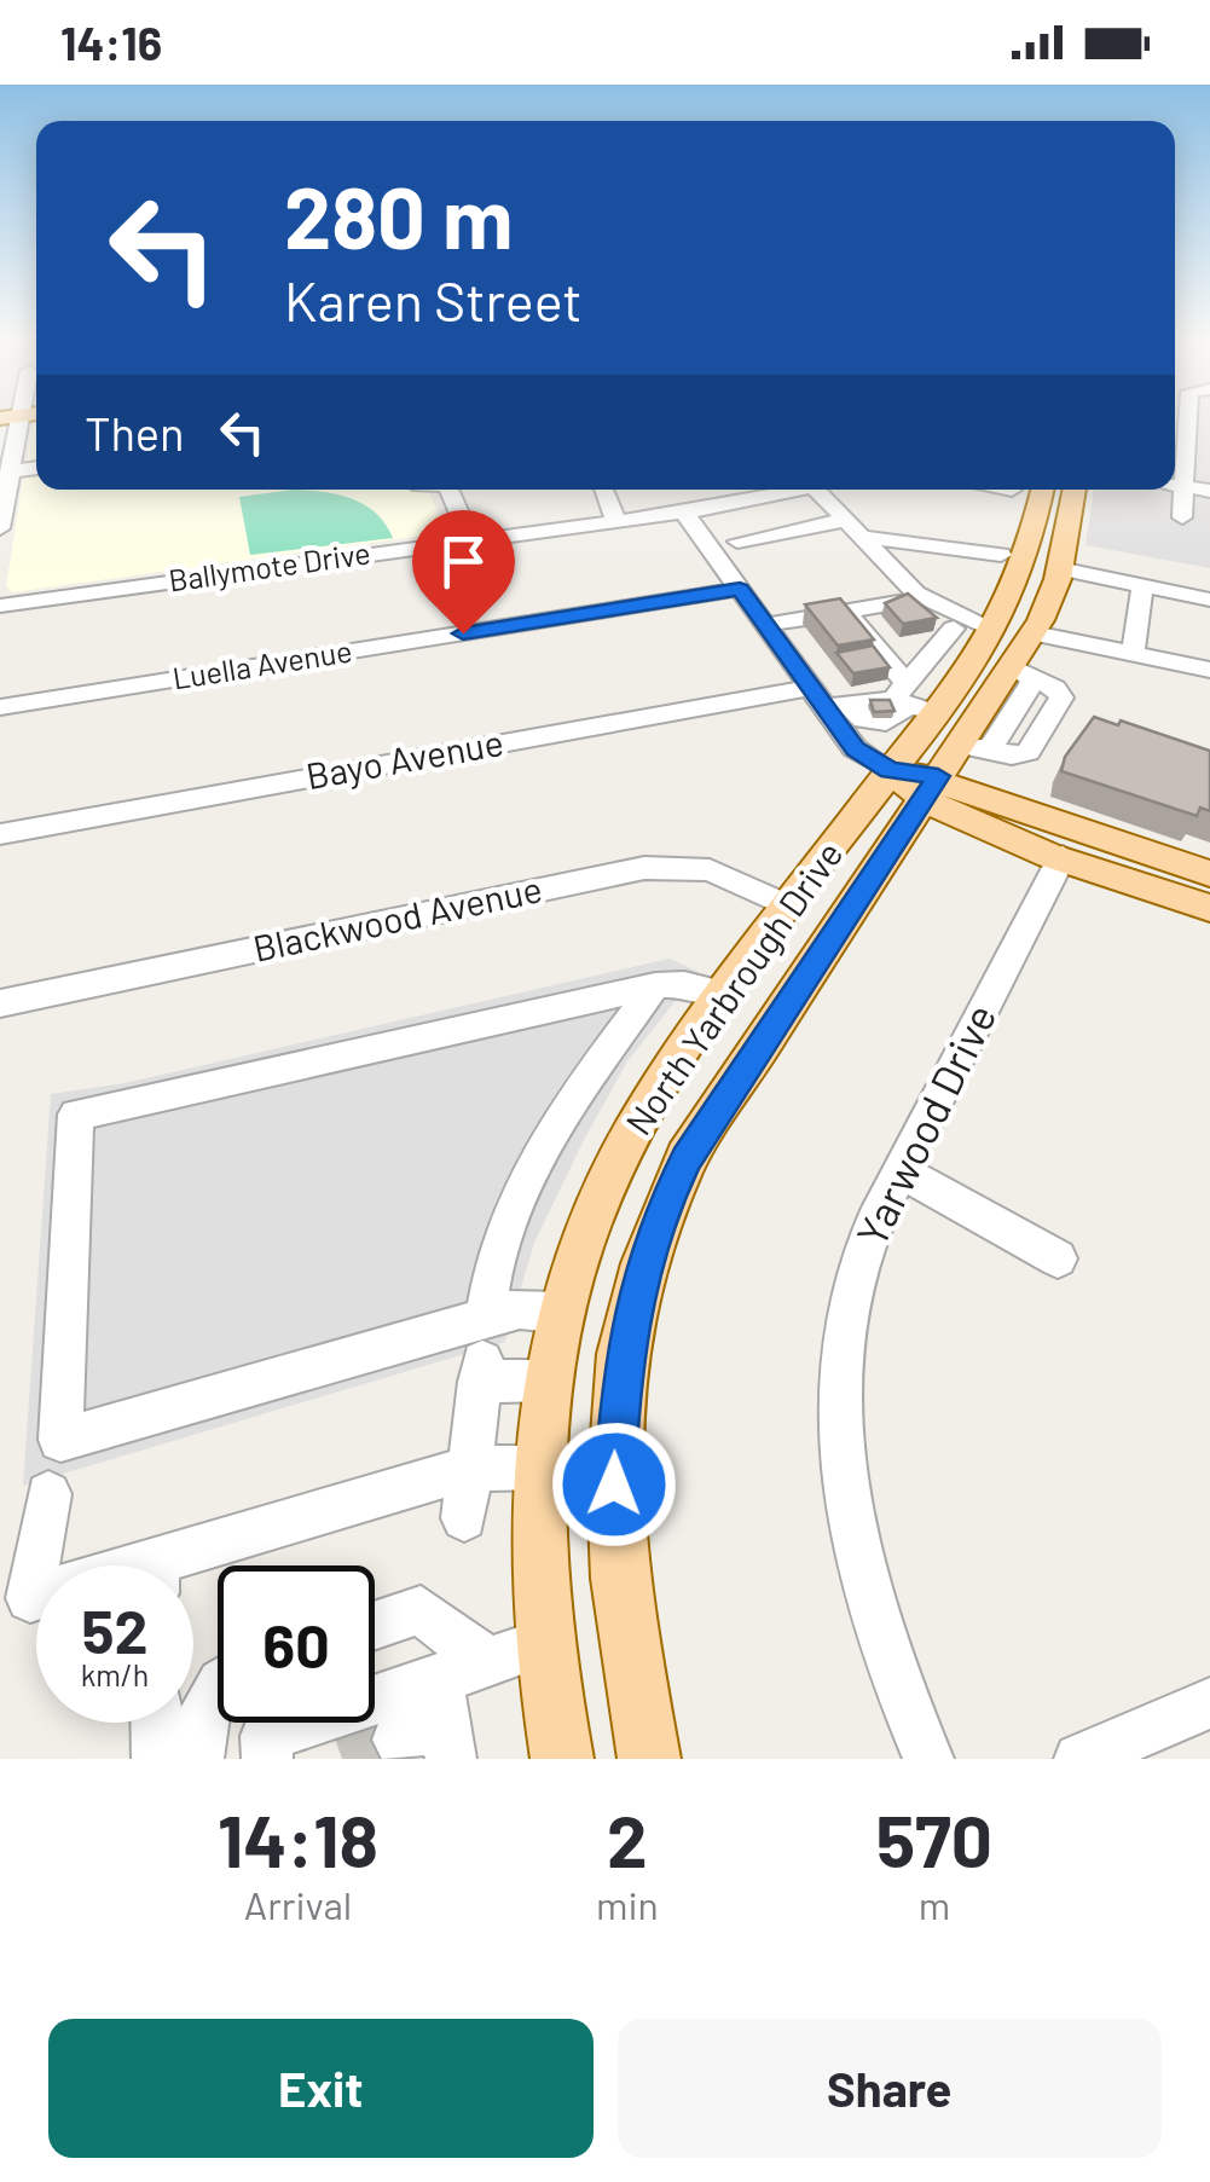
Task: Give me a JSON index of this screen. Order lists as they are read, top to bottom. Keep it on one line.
{"streets":{"main road":["North Yarbrough Drive"],"street":["Ballymote Drive","Luella Avenue","Bayo Avenue","Blackwood Avenue","Yarwood Drive"]},"crossings":[["Blackwood Avenue","North Yarbrough Drive"]],"page":{"status":"14:16","turn":["280 m","Karen Street"],"then":"Then","speed":"52 km/h","limit":"60","eta":["14:18","Arrival","2","min","570","m"],"buttons":["Exit","Share"]}}
